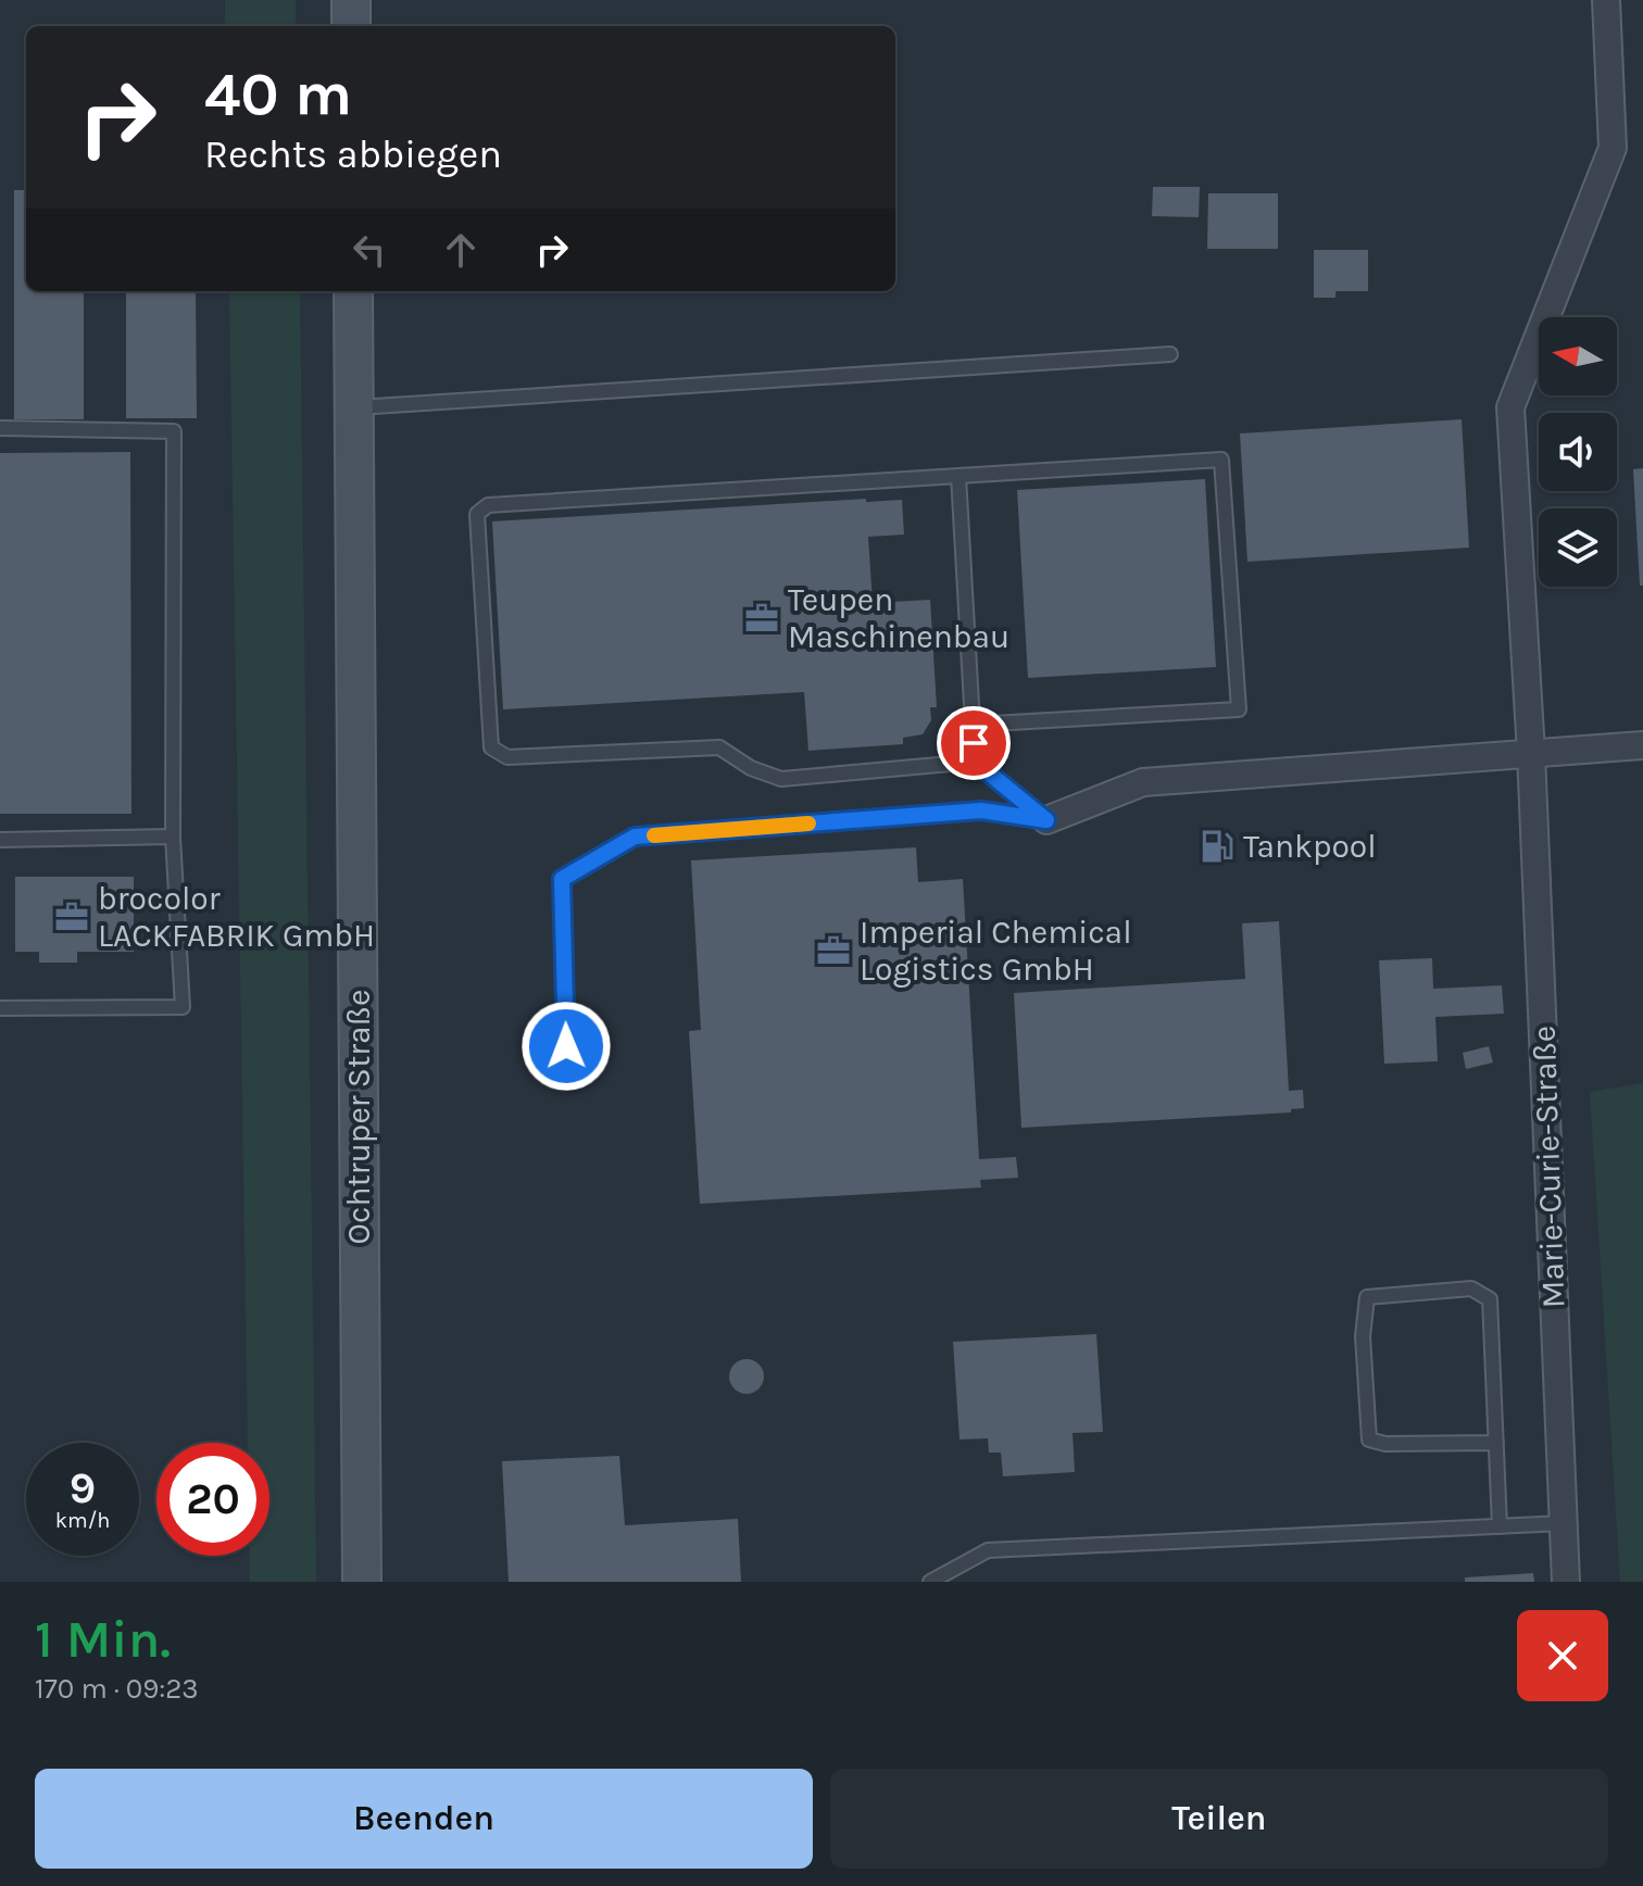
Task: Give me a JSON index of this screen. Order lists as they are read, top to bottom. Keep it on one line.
{"streets":{"main road":["Ochtruper Straße"],"street":["Marie-Curie-Straße"]},"places":{"office":["Teupen Maschinenbau","brocolor LACKFABRIK GmbH","Imperial Chemical Logistics GmbH"],"fuel station":["Tankpool"]},"north":"left","page":{"turn":["40 m","Rechts abbiegen"],"speed":"9 km/h","limit":"20","heading":["1 Min.","170 m · 09:23"],"buttons":["Beenden","Teilen"]}}
